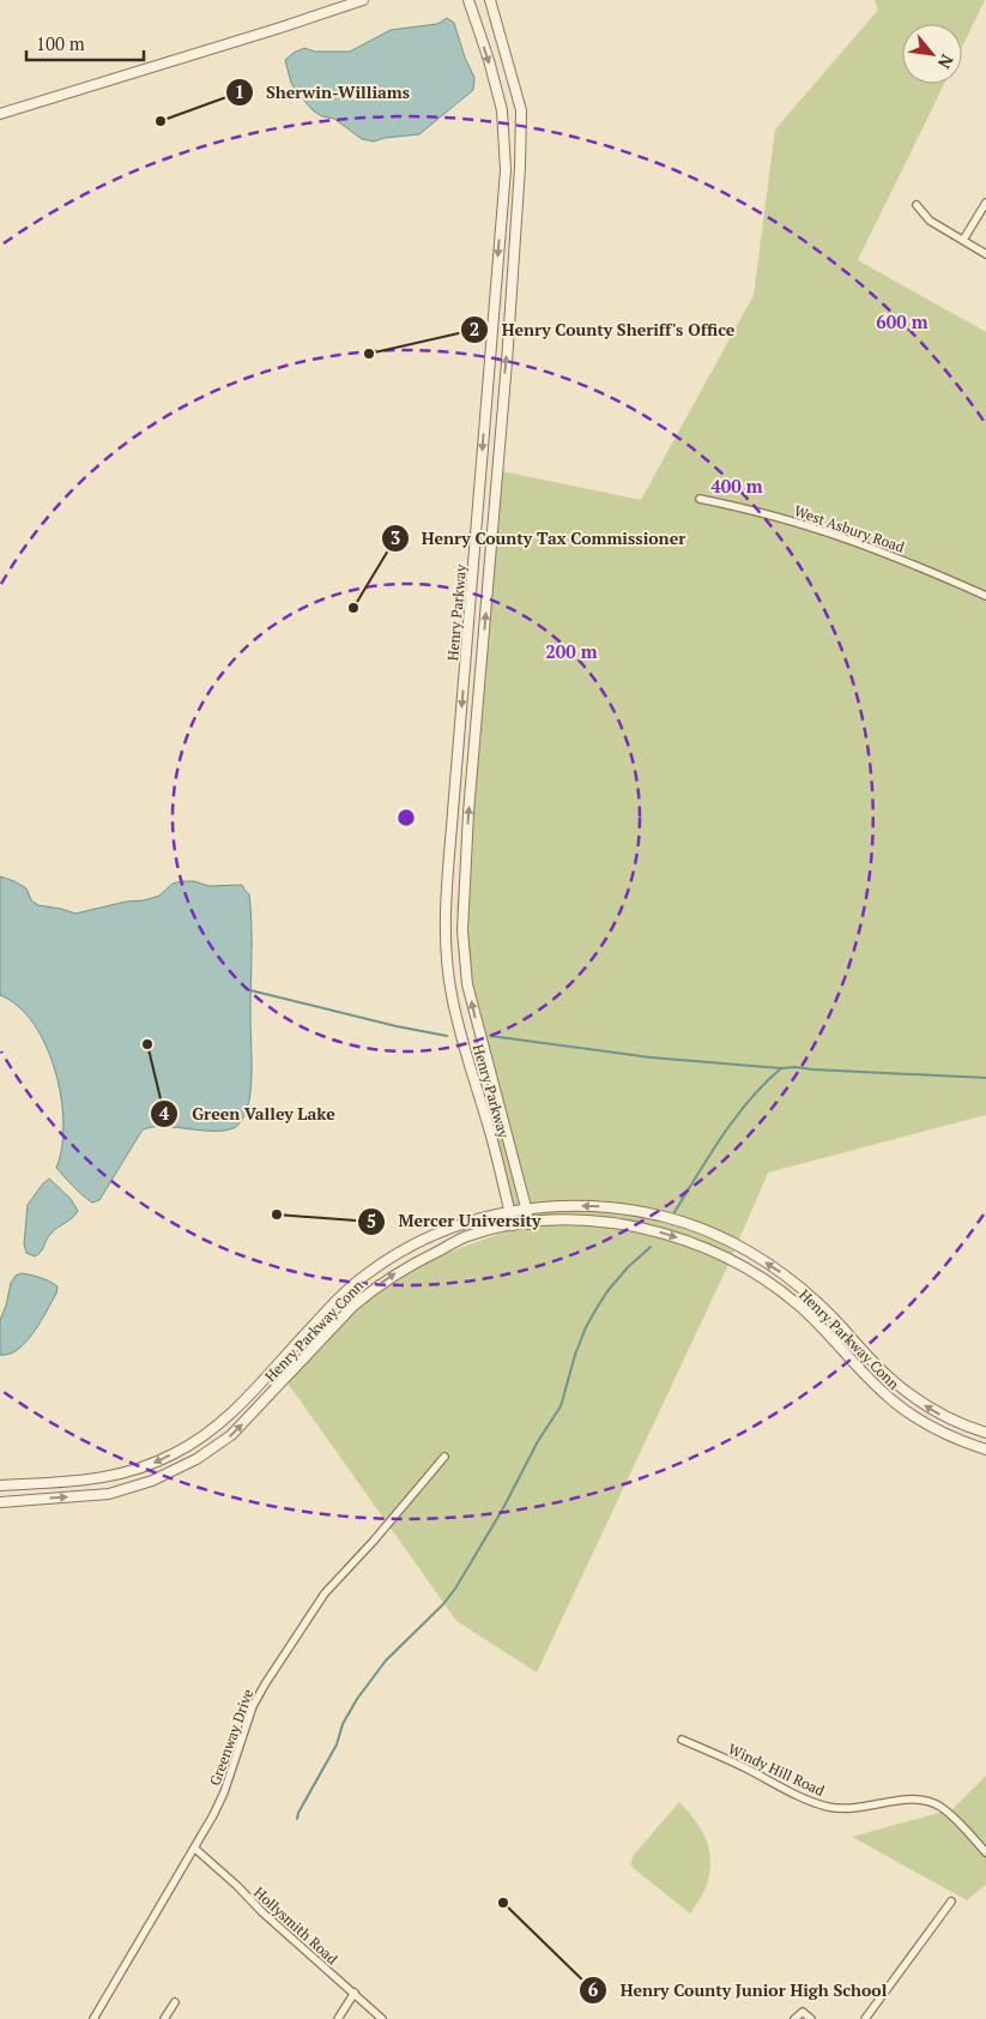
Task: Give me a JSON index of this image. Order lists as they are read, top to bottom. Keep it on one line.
{"streets":{"street":["West Asbury Road","Henry Parkway","Henry Parkway Conn","Greenway Drive","Windy Hill Road","Hollysmith Road"]},"crossings":[["Henry Parkway","Henry Parkway Conn"],["Greenway Drive","Hollysmith Road"]],"places":["Sherwin-Williams","Henry County Sheriff's Office","Henry County Tax Commissioner","Green Valley Lake","Mercer University","Henry County Junior High School"],"scale_bar":"100 m","north":"bottom right","rings":["600 m","400 m","200 m"]}
